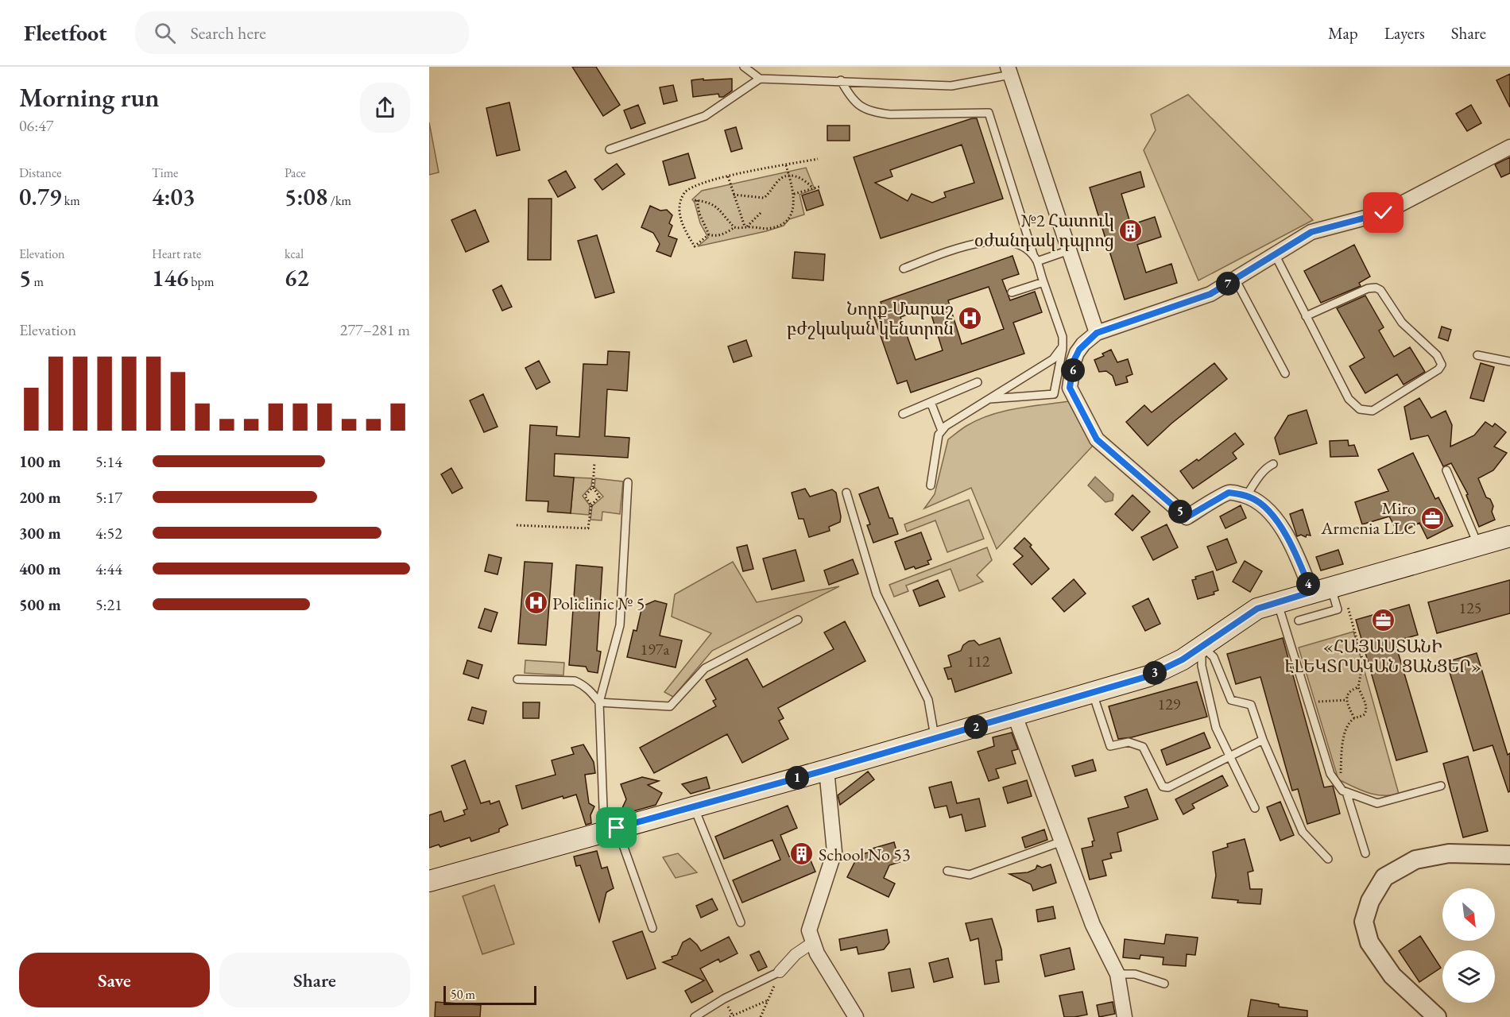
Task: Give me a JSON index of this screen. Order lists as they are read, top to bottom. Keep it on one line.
{"places":{"building":["№2 Հատուկ օժանդակ դպրոց","School No 53"],"hospital":["Նորք-Մարաշ բժշկական կենտրոն","Policlinic № 5"],"office":["Miro Armenia LLC","«ՀԱՅԱՍՏԱՆԻ ԷԼԵԿՏՐԱԿԱՆ ՑԱՆՑԵՐ»"]},"house_numbers":["125","197a","112","129"],"scale_bar":"50 m","north":"bottom right","page":{"header":"Fleetfoot","search":"Search here","nav":["Map","Layers","Share"],"heading":["Morning run","06:47"],"stats":[["Distance","0.79 km"],["Time","4:03"],["Pace","5:08 /km"],["Elevation","5 m"],["Heart rate","146 bpm"],["kcal","62"]],"pins":["7","6","5","4","3","2","1"],"chart":["Elevation","277–281 m"],"list":[{"name":"100 m","note":"5:14"},{"name":"200 m","note":"5:17"},{"name":"300 m","note":"4:52"},{"name":"400 m","note":"4:44"},{"name":"500 m","note":"5:21"}],"buttons":["Save","Share"],"scale":"50 m"}}
